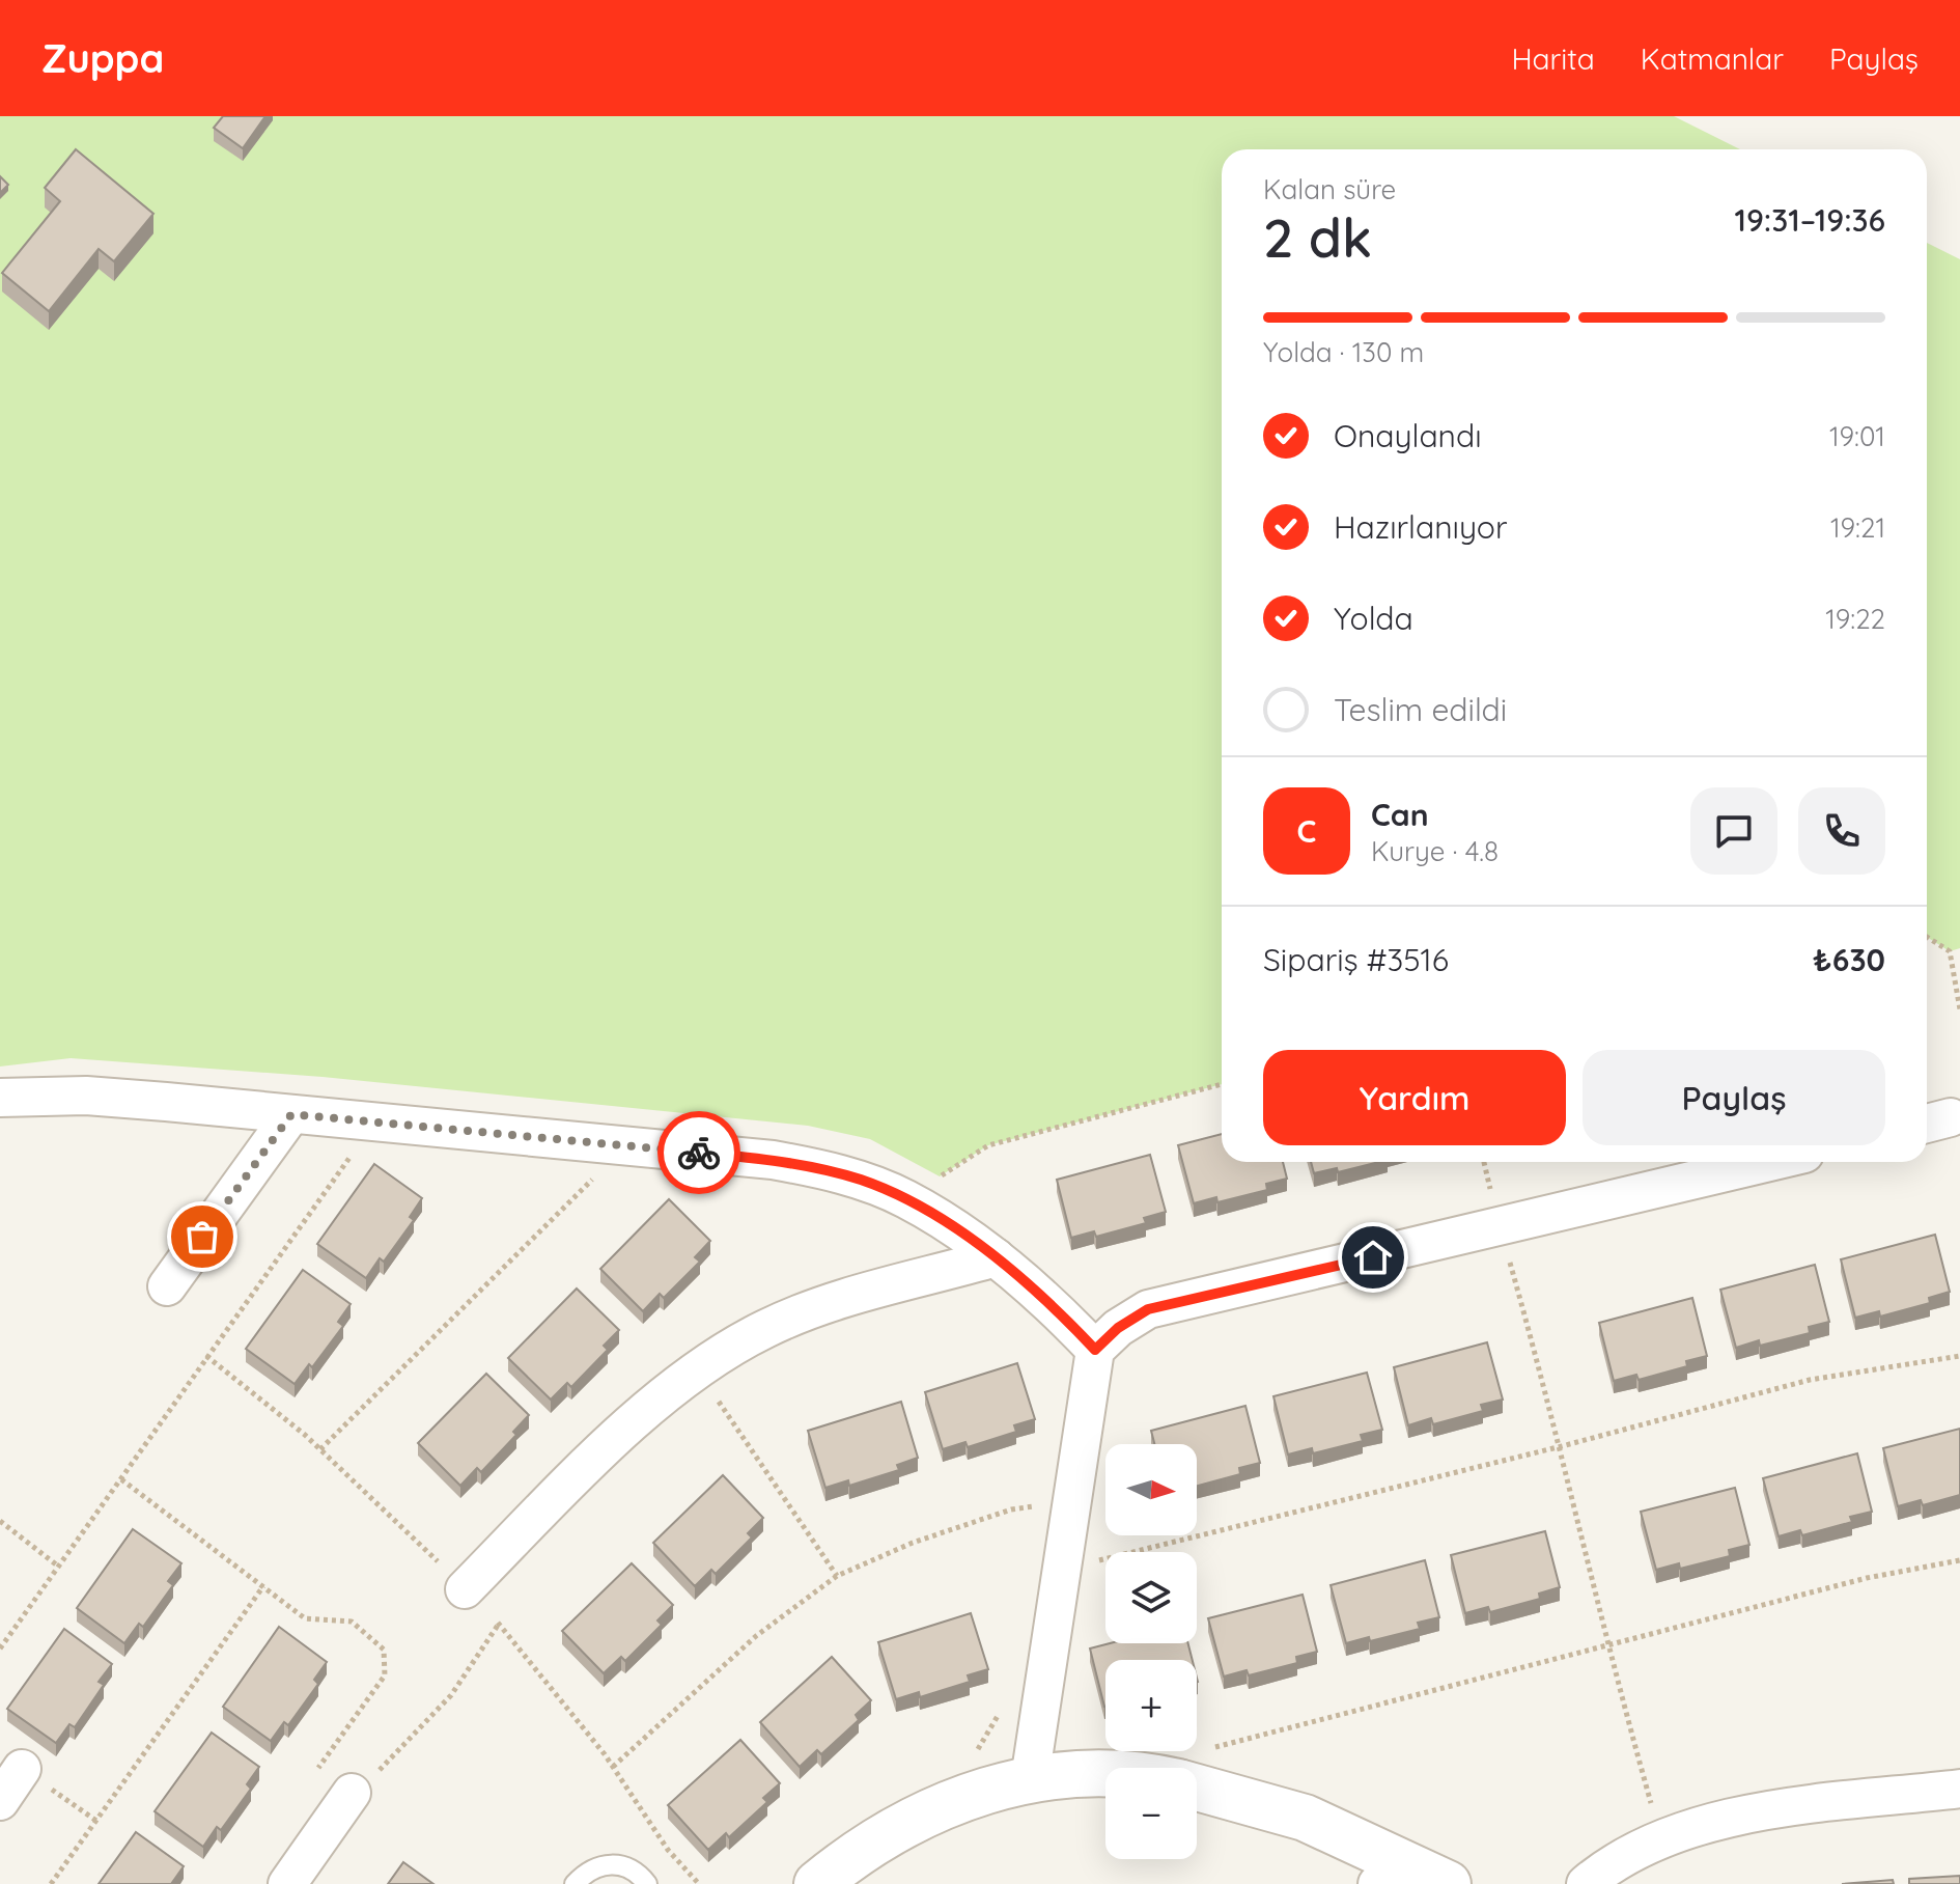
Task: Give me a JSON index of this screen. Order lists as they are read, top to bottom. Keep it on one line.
{"north":"right","page":{"header":"Zuppa","nav":["Harita","Katmanlar","Paylaş"],"heading":["2 dk","Kalan süre","19:31–19:36"],"panel":["Can","Kurye · 4.8","Sipariş #3516","₺630"],"bar":"Yolda · 130 m","list":[["Onaylandı","19:01"],["Hazırlanıyor","19:21"],["Yolda","19:22"],"Teslim edildi"],"round":"C","buttons":["Yardım","Paylaş"],"map_buttons":["+","−"]}}
